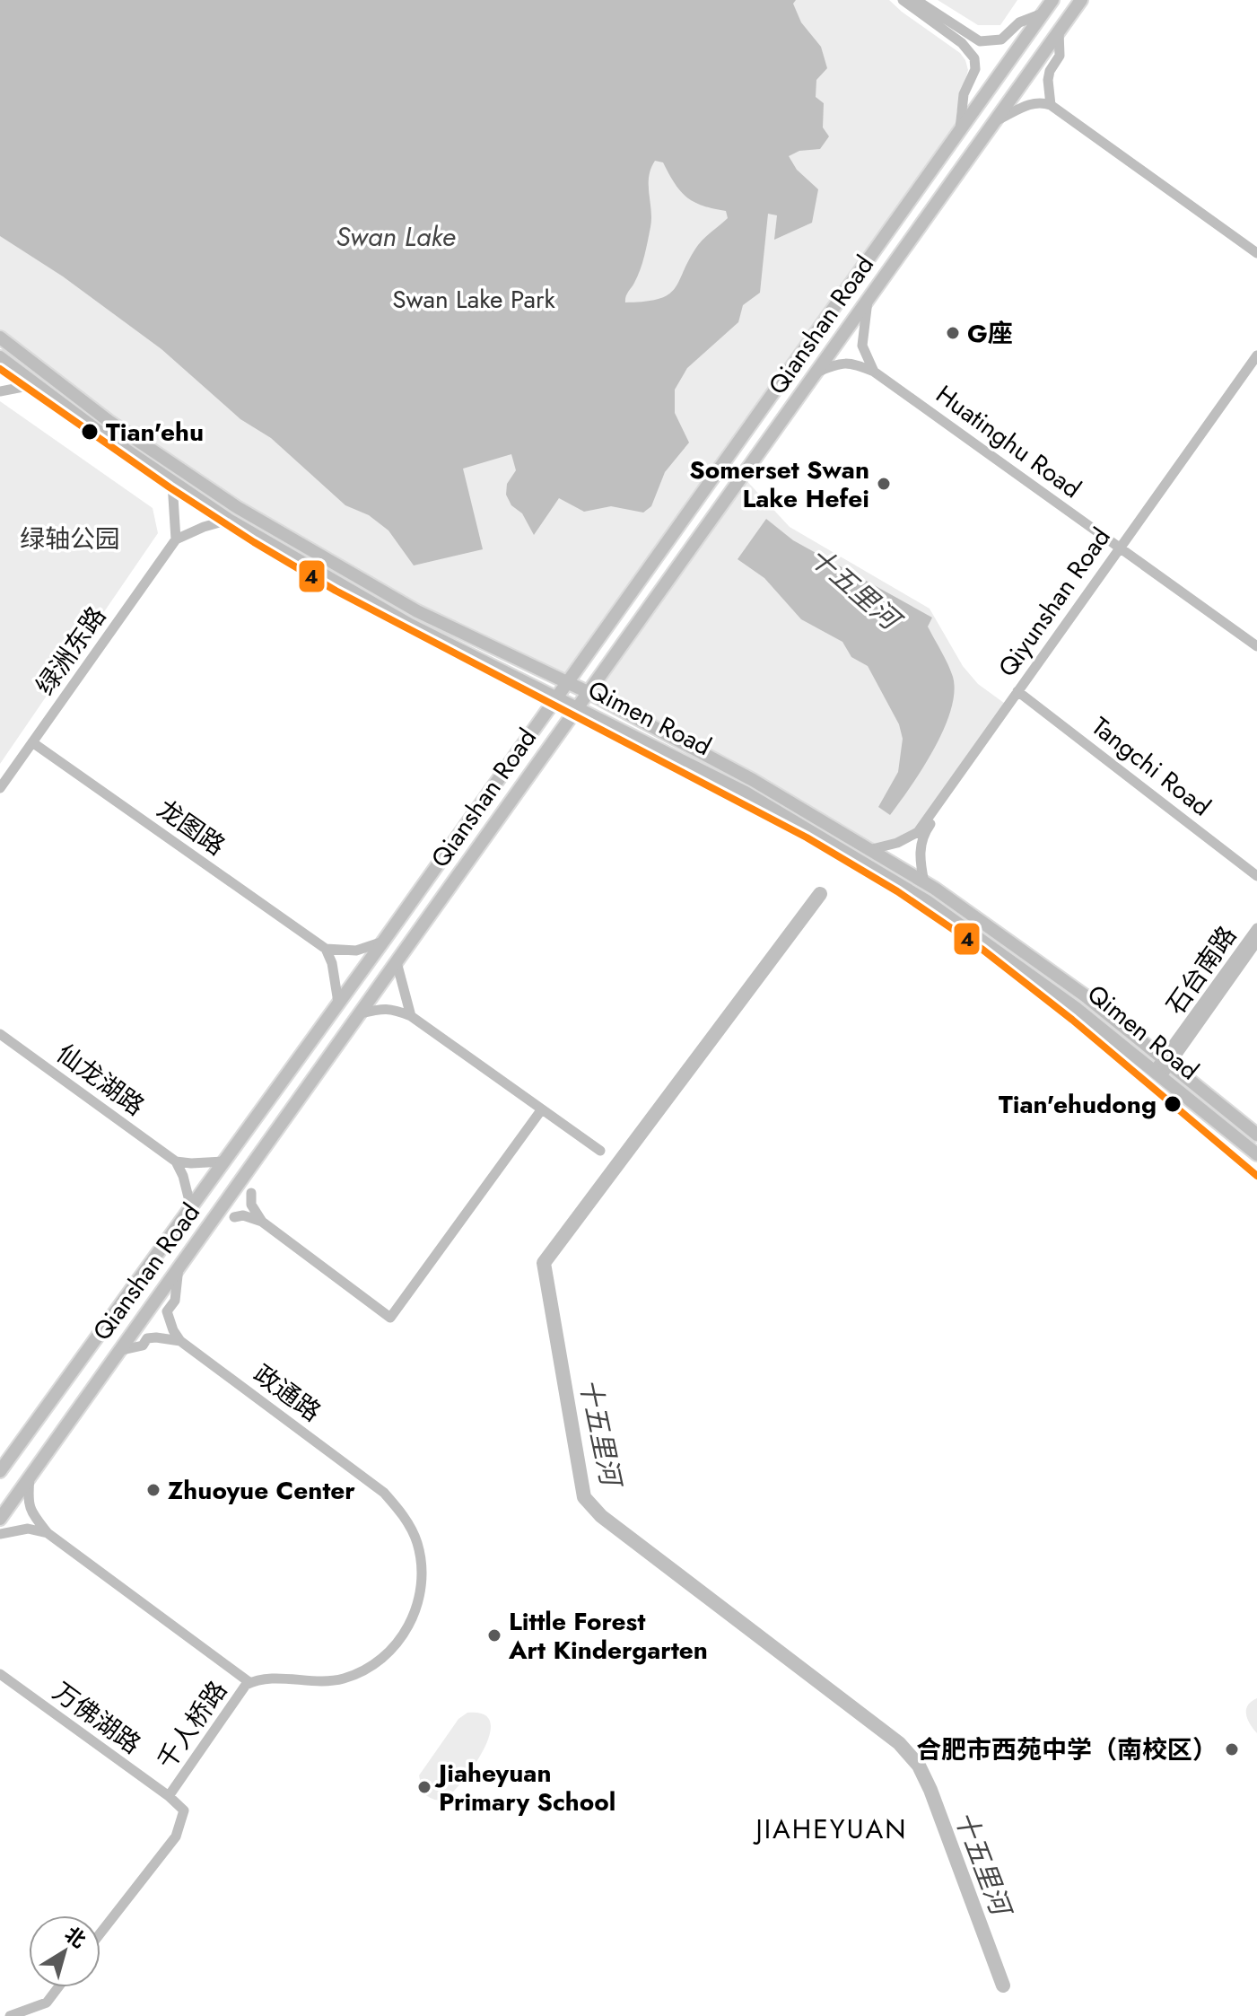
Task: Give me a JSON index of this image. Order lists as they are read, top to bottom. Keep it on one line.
{"streets":{"main road":["Qianshan Road","Qimen Road"],"street":["Huatinghu Road","Qiyunshan Road","绿洲东路","Tangchi Road","龙图路","石台南路","仙龙湖路","政通路","万佛湖路","千人桥路"]},"crossings":[["Qianshan Road","Huatinghu Road"],["Qianshan Road","Qimen Road"],["Huatinghu Road","Qiyunshan Road"],["Qiyunshan Road","Qimen Road"],["Qiyunshan Road","Tangchi Road"],["绿洲东路","龙图路"],["Qimen Road","石台南路"],["政通路","千人桥路"],["万佛湖路","千人桥路"]],"districts":["JIAHEYUAN"],"water":["Swan Lake","十五里河"],"parks":["Swan Lake Park","绿轴公园"],"places":["G座","Tian'ehu","Somerset Swan Lake Hefei","Tian'ehudong","Zhuoyue Center","Little Forest Art Kindergarten","合肥市西苑中学（南校区）","Jiaheyuan Primary School"],"lines":["transit line 4"],"north":"top right"}
